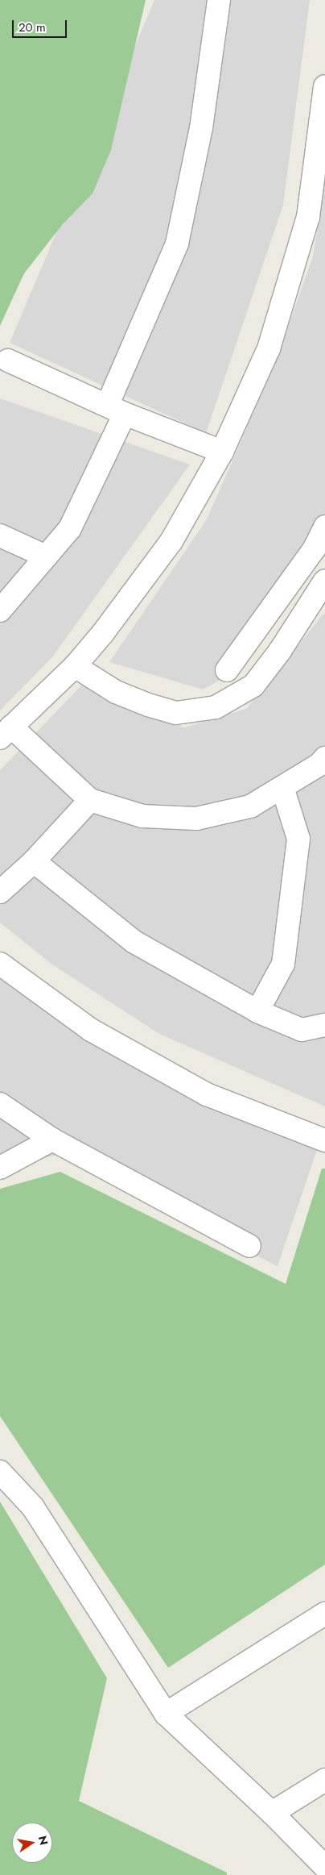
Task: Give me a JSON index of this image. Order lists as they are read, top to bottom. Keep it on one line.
{"scale_bar":"20 m","north":"right"}
